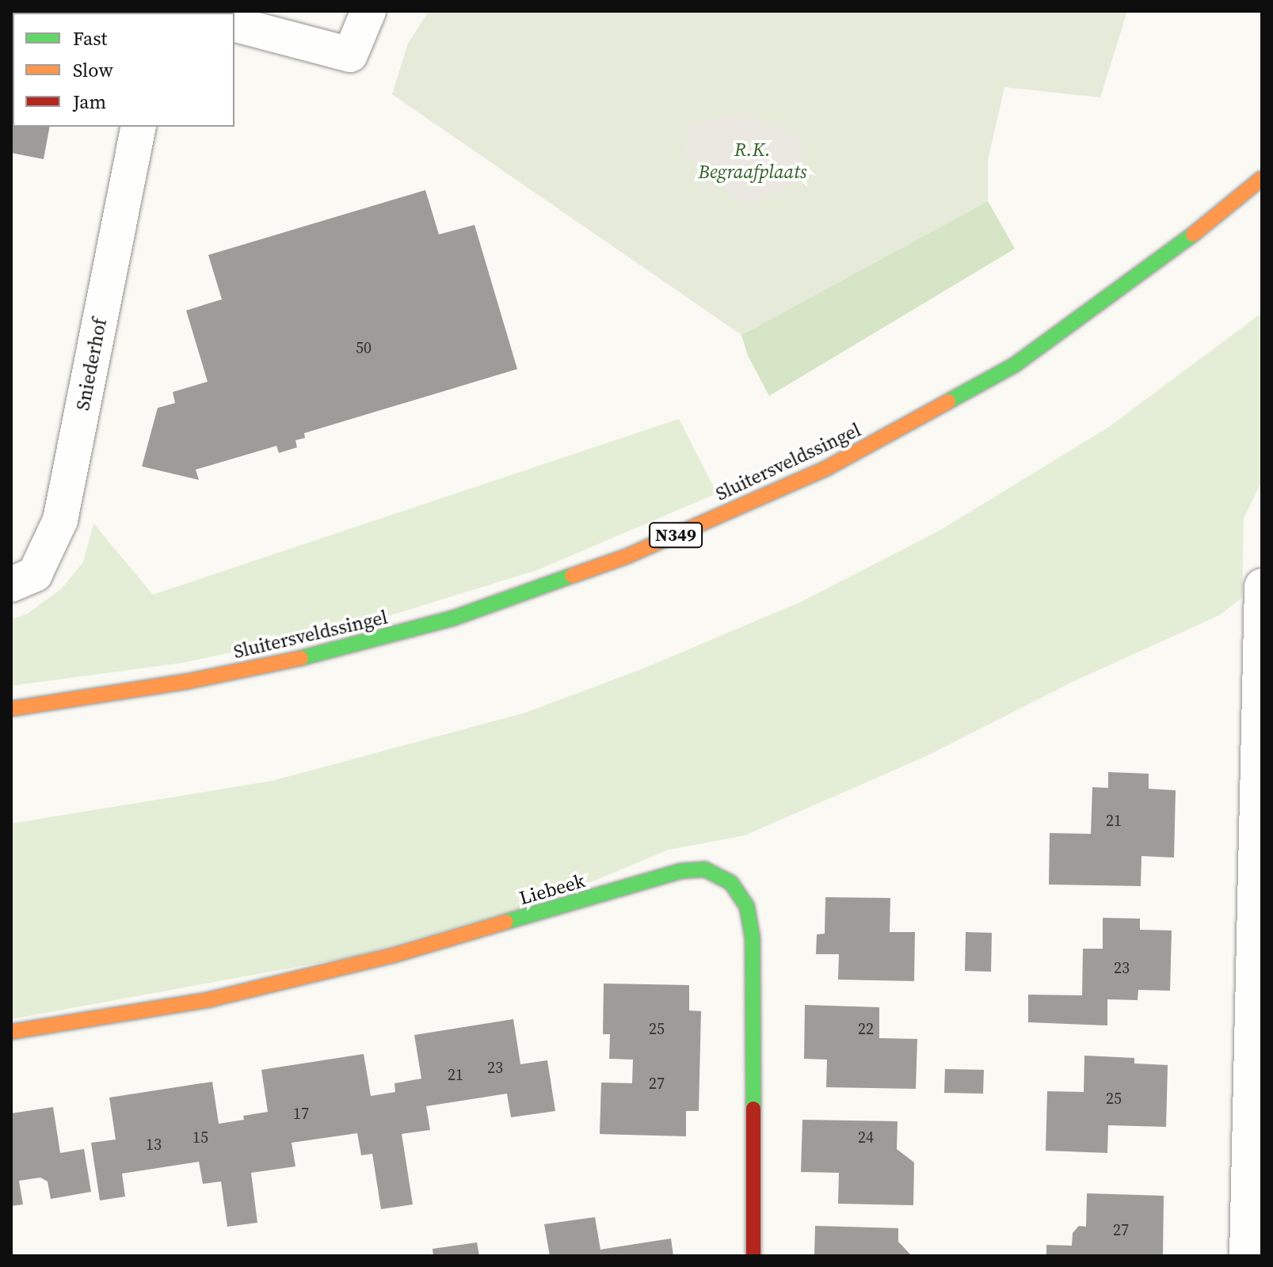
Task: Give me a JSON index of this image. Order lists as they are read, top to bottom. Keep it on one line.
{"streets":{"main road":["Sluitersveldssingel","N349","Liebeek"],"street":["Sniederhof"]},"parks":["R.K. Begraafplaats"],"house_numbers":["50","21","23","25","22","23","21","27","25","17","15","24","13","27"],"legend":["Fast","Slow","Jam"]}
